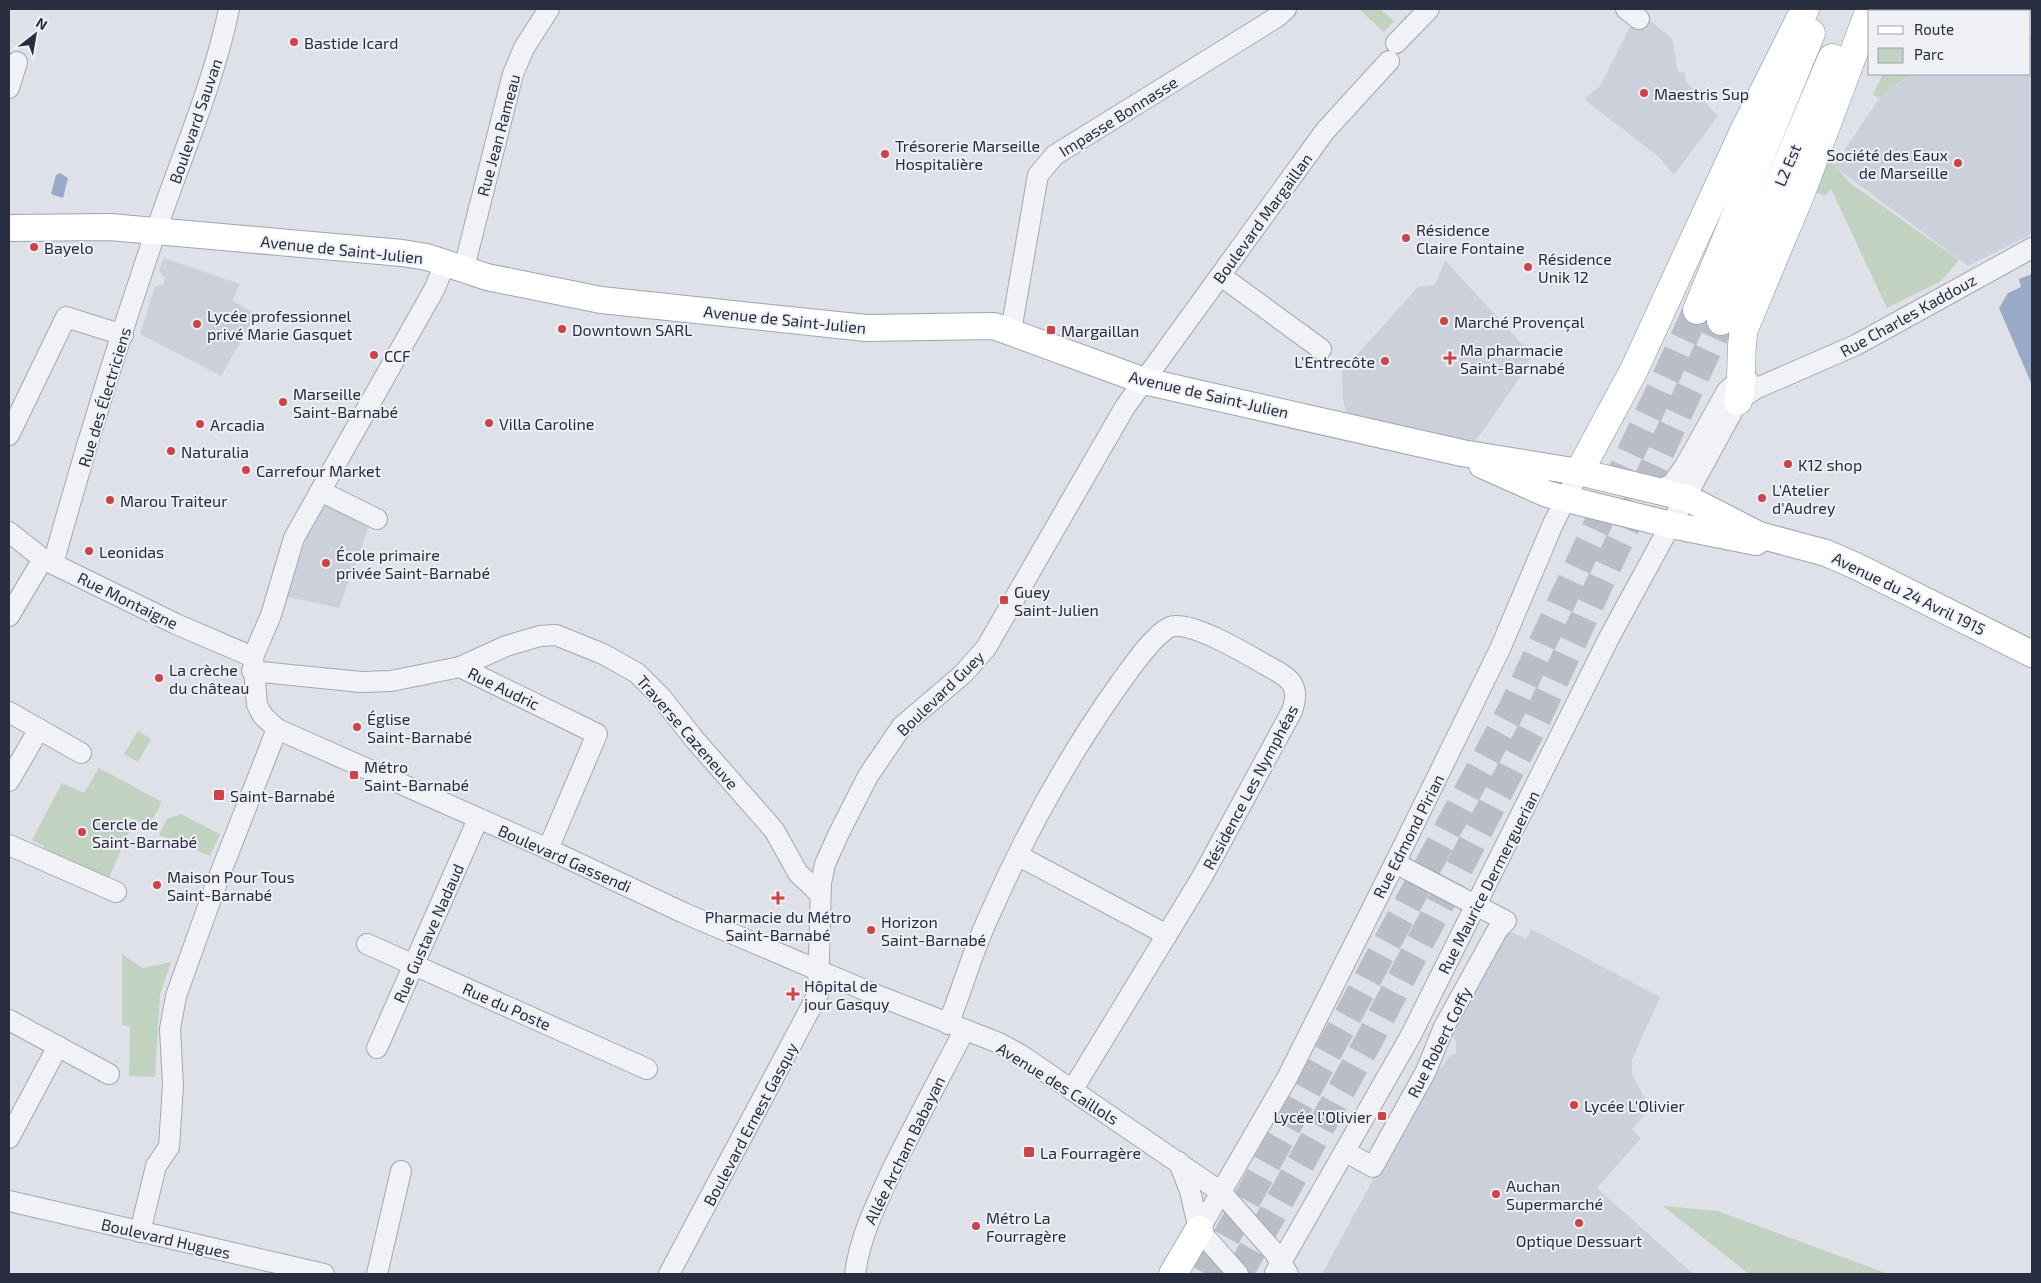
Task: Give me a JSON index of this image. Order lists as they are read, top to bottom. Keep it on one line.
{"streets":{"highway":["L2 Est"],"main road":["Avenue de Saint-Julien","Avenue du 24 Avril 1915"],"street":["Impasse Bonnasse","Boulevard Sauvan","Rue Jean Rameau","Boulevard Margaillan","Rue Charles Kaddouz","Rue des Électriciens","Rue Montaigne","Rue Audric","Boulevard Guey","Traverse Cazeneuve","Résidence Les Nymphéas","Rue Edmond Pirian","Boulevard Gassendi","Rue Maurice Dermerguerian","Rue Gustave Nadaud","Rue du Poste","Rue Robert Coffy","Avenue des Caillols","Boulevard Ernest Gasquy","Allée Archam Babayan","Boulevard Hugues"]},"crossings":[["Impasse Bonnasse","Avenue de Saint-Julien"],["Boulevard Sauvan","Avenue de Saint-Julien"],["Boulevard Sauvan","Rue des Électriciens"],["Rue Jean Rameau","Avenue de Saint-Julien"],["Rue Jean Rameau","Rue Montaigne"],["Rue Jean Rameau","Rue Audric"],["Boulevard Margaillan","Avenue de Saint-Julien"],["Boulevard Margaillan","Boulevard Guey"],["Avenue de Saint-Julien","Rue Charles Kaddouz"],["Avenue de Saint-Julien","Rue des Électriciens"],["Avenue de Saint-Julien","Avenue du 24 Avril 1915"],["Avenue de Saint-Julien","Boulevard Guey"],["Avenue de Saint-Julien","Rue Edmond Pirian"],["Avenue de Saint-Julien","Rue Maurice Dermerguerian"],["Rue Charles Kaddouz","Avenue du 24 Avril 1915"],["Rue Charles Kaddouz","Rue Maurice Dermerguerian"],["Rue des Électriciens","Rue Montaigne"],["Avenue du 24 Avril 1915","Rue Maurice Dermerguerian"],["Rue Montaigne","Rue Audric"],["Rue Audric","Traverse Cazeneuve"],["Rue Audric","Boulevard Gassendi"],["Boulevard Guey","Traverse Cazeneuve"],["Boulevard Guey","Boulevard Gassendi"],["Boulevard Guey","Avenue des Caillols"],["Boulevard Guey","Boulevard Ernest Gasquy"],["Résidence Les Nymphéas","Avenue des Caillols"],["Résidence Les Nymphéas","Allée Archam Babayan"],["Rue Edmond Pirian","Rue Robert Coffy"],["Rue Edmond Pirian","Avenue des Caillols"],["Boulevard Gassendi","Rue Gustave Nadaud"],["Boulevard Gassendi","Avenue des Caillols"],["Boulevard Gassendi","Boulevard Ernest Gasquy"],["Rue Maurice Dermerguerian","Rue Robert Coffy"],["Rue Maurice Dermerguerian","Avenue des Caillols"],["Rue Gustave Nadaud","Rue du Poste"],["Avenue des Caillols","Boulevard Ernest Gasquy"],["Avenue des Caillols","Allée Archam Babayan"]],"places":{"other":["Bastide Icard","Maestris Sup","Trésorerie Marseille Hospitalière","Société des Eaux de Marseille","Résidence Claire Fontaine","Bayelo","Résidence Unik 12","Marché Provençal","Lycée professionnel privé Marie Gasquet","Downtown SARL","CCF","L'Entrecôte","Marseille Saint-Barnabé","Villa Caroline","Arcadia","Naturalia","K12 shop","Carrefour Market","L'Atelier d'Audrey","Marou Traiteur","Leonidas","École primaire privée Saint-Barnabé","La crèche du château","Église Saint-Barnabé","Cercle de Saint-Barnabé","Maison Pour Tous Saint-Barnabé","Horizon Saint-Barnabé","Lycée L'Olivier","Auchan Supermarché","Optique Dessuart","Métro La Fourragère"],"transit":["Margaillan","Guey Saint-Julien","Métro Saint-Barnabé","Saint-Barnabé","Lycée l'Olivier","La Fourragère"],"health":["Ma pharmacie Saint-Barnabé","Pharmacie du Métro Saint-Barnabé","Hôpital de jour Gasquy"]},"legend":["Route","Parc"],"north":"top right"}
